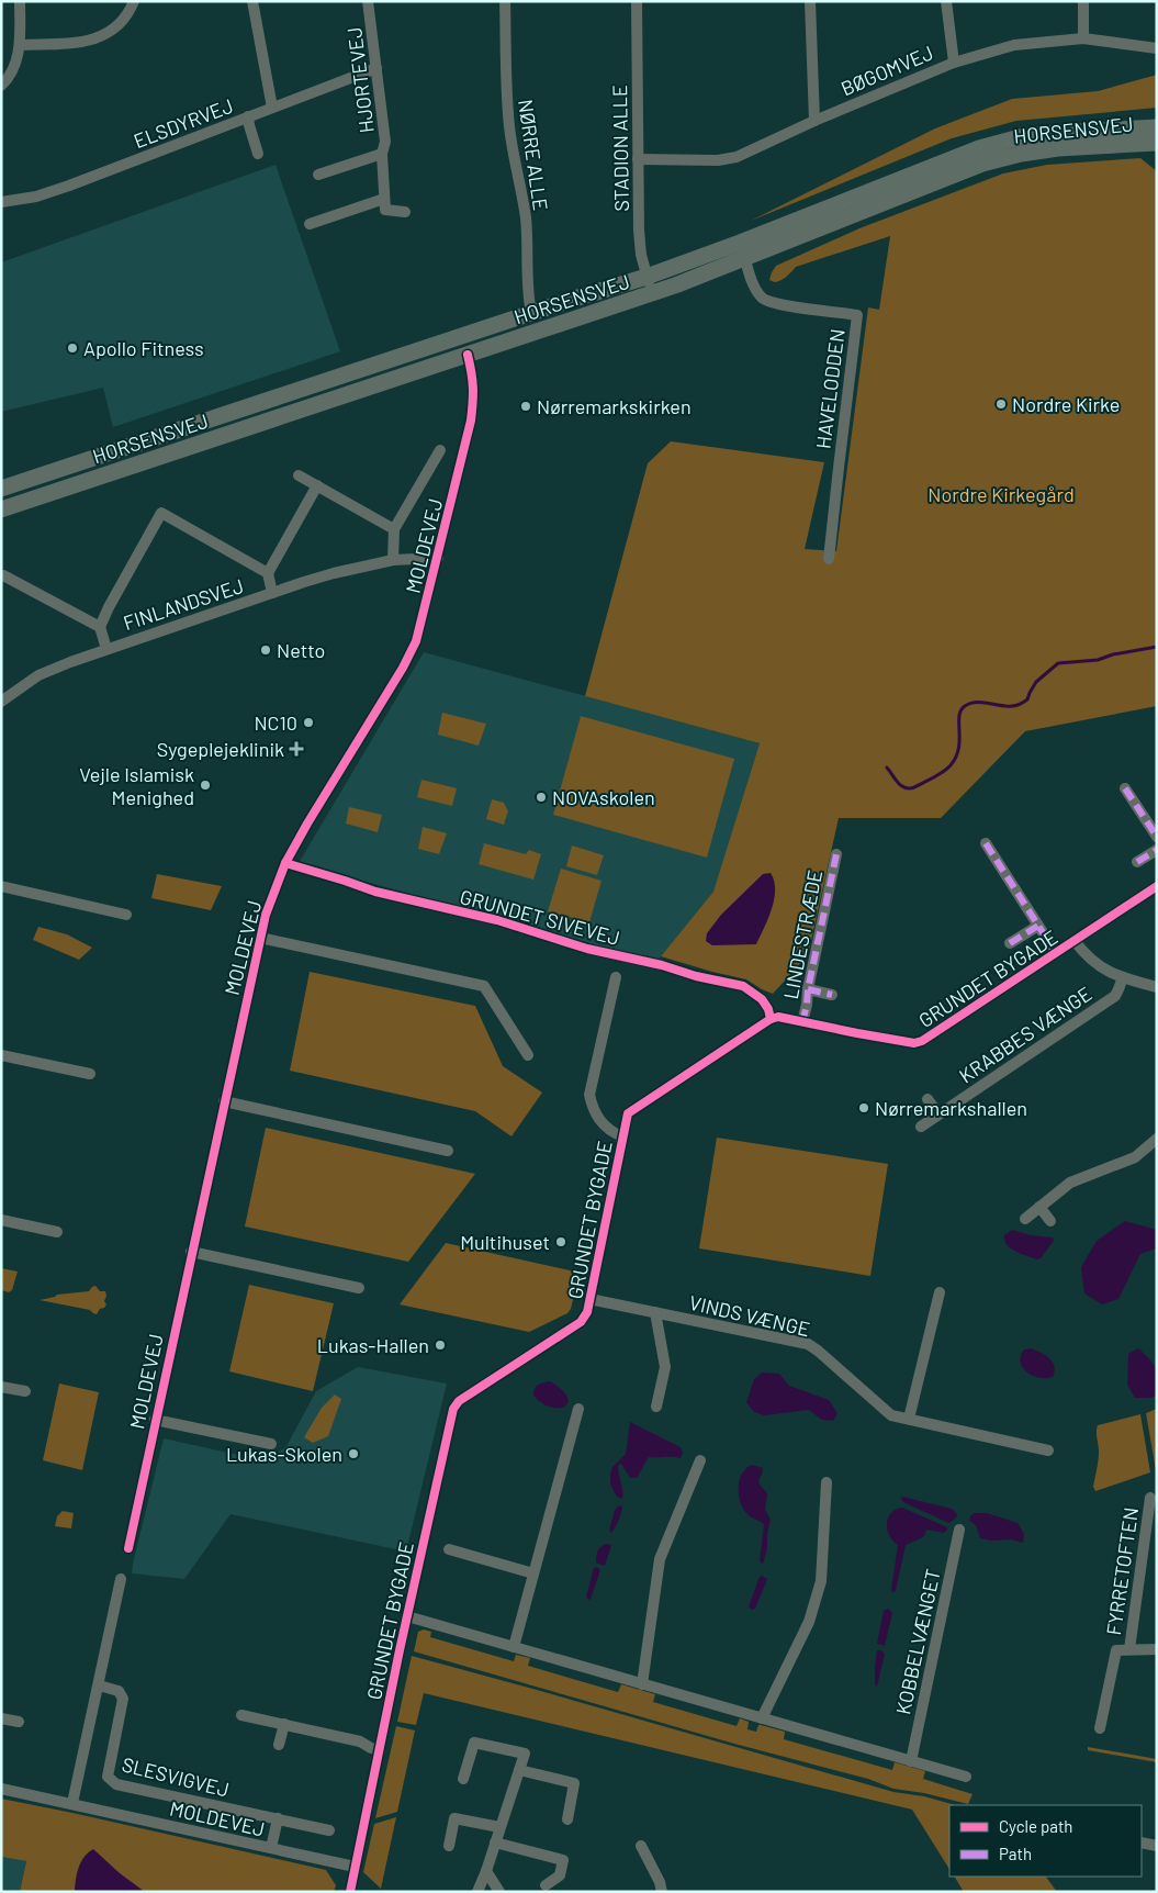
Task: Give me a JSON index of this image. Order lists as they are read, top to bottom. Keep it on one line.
{"streets":{"main road":["HORSENSVEJ"],"street":["BØGOMVEJ","HJORTEVEJ","ELSDYRVEJ","STADION ALLE","NØRRE ALLE","HAVELODDEN","MOLDEVEJ","FINLANDSVEJ","GRUNDET SIVEVEJ","LINDESTRÆDE","GRUNDET BYGADE","KRABBES VÆNGE","VINDS VÆNGE","FYRRETOFTEN","KOBBELVÆNGET","SLESVIGVEJ"]},"crossings":[["BØGOMVEJ","STADION ALLE"],["HJORTEVEJ","ELSDYRVEJ"],["HORSENSVEJ","STADION ALLE"],["HORSENSVEJ","NØRRE ALLE"],["HORSENSVEJ","HAVELODDEN"],["HORSENSVEJ","MOLDEVEJ"],["MOLDEVEJ","FINLANDSVEJ"],["MOLDEVEJ","GRUNDET SIVEVEJ"],["MOLDEVEJ","GRUNDET BYGADE"],["GRUNDET SIVEVEJ","GRUNDET BYGADE"],["LINDESTRÆDE","GRUNDET BYGADE"],["GRUNDET BYGADE","VINDS VÆNGE"]],"parks":["Nordre Kirkegård"],"places":{"other":["Apollo Fitness","Nordre Kirke","Nørremarkskirken","Netto","NC10","Vejle Islamisk Menighed","NOVAskolen","Nørremarkshallen","Multihuset","Lukas-Hallen","Lukas-Skolen"],"health":["Sygeplejeklinik"]},"legend":["Cycle path","Path"]}
